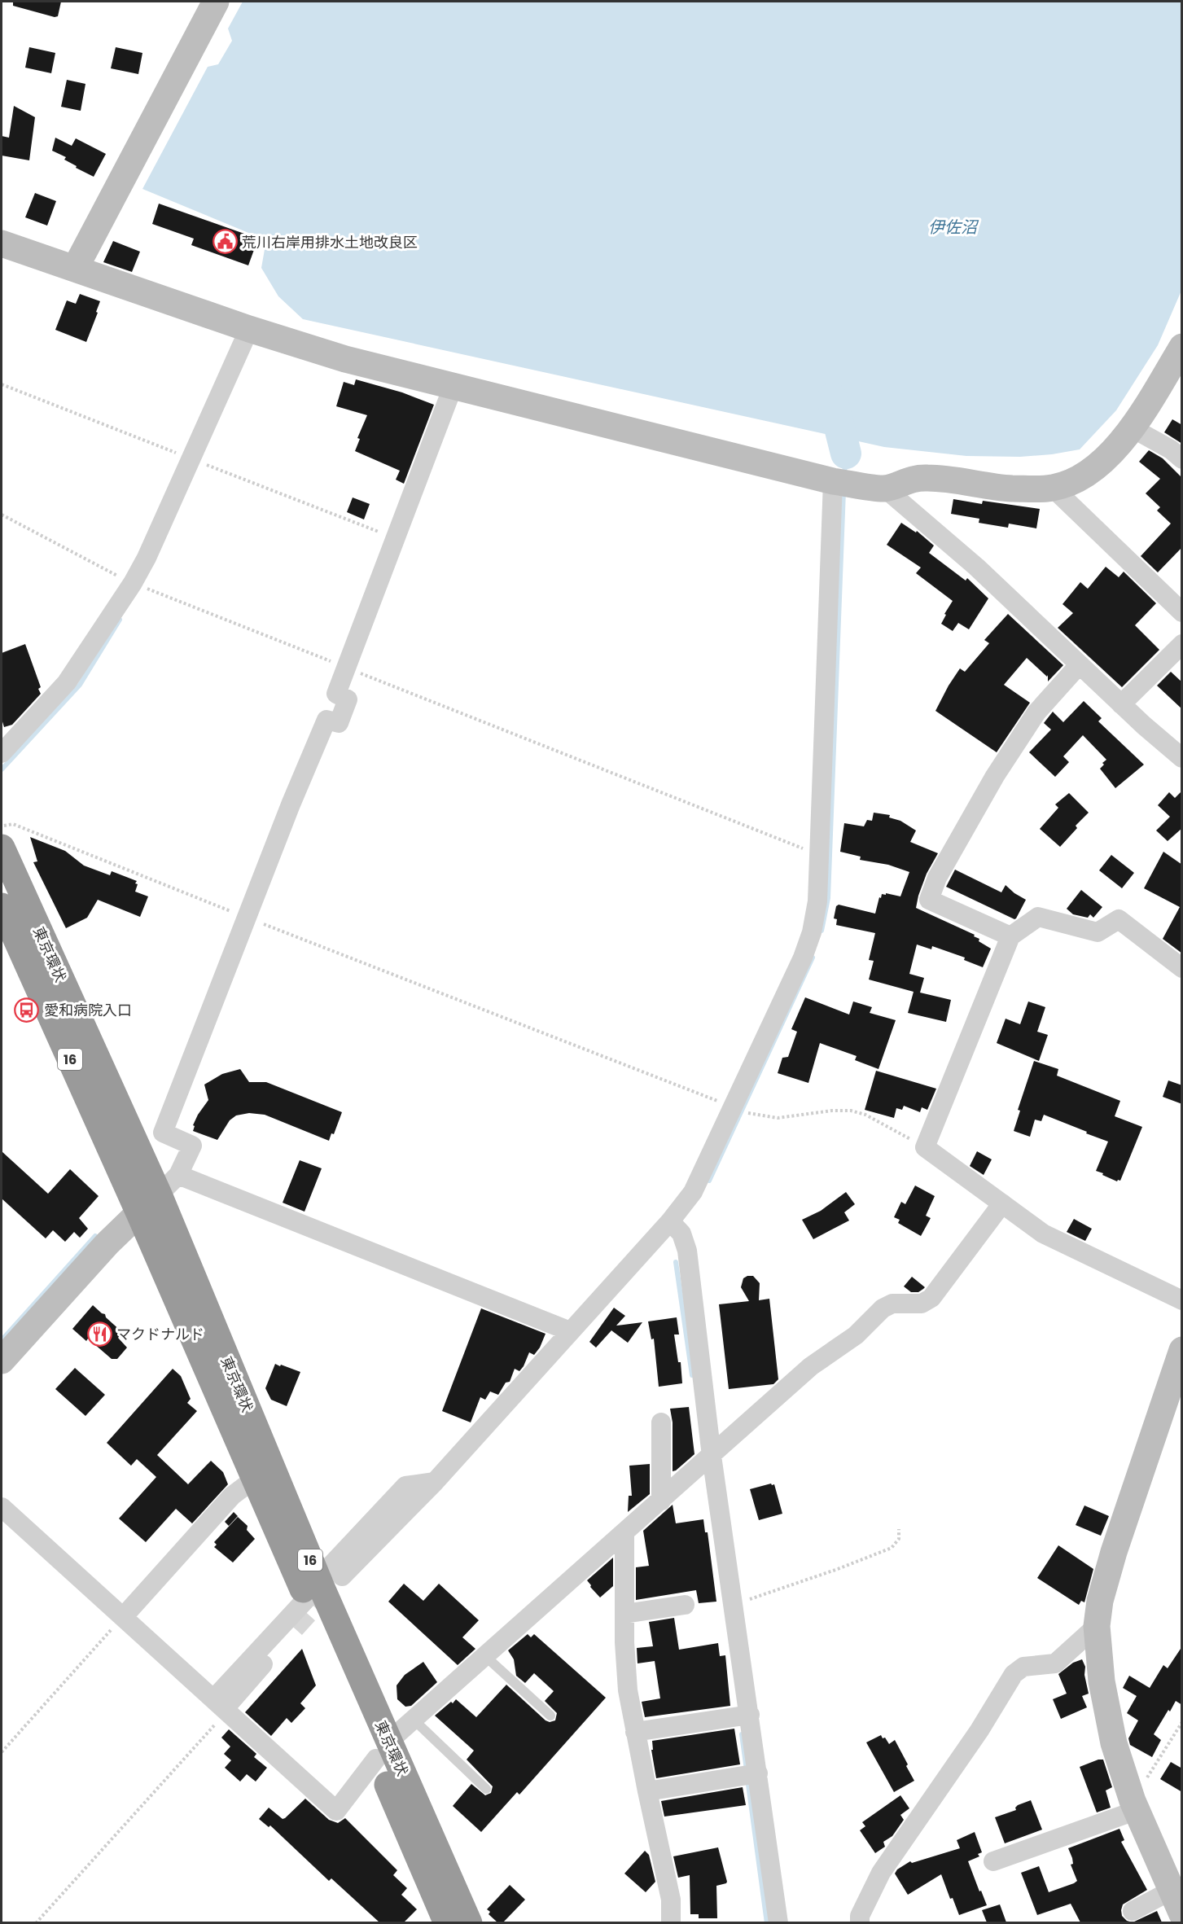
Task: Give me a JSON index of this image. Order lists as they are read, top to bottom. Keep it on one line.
{"streets":{"highway":["東京環状","16"]},"water":["伊佐沼"],"places":{"public building":["荒川右岸用排水土地改良区"],"bus stop":["愛和病院入口"],"restaurant":["マクドナルド"]}}
